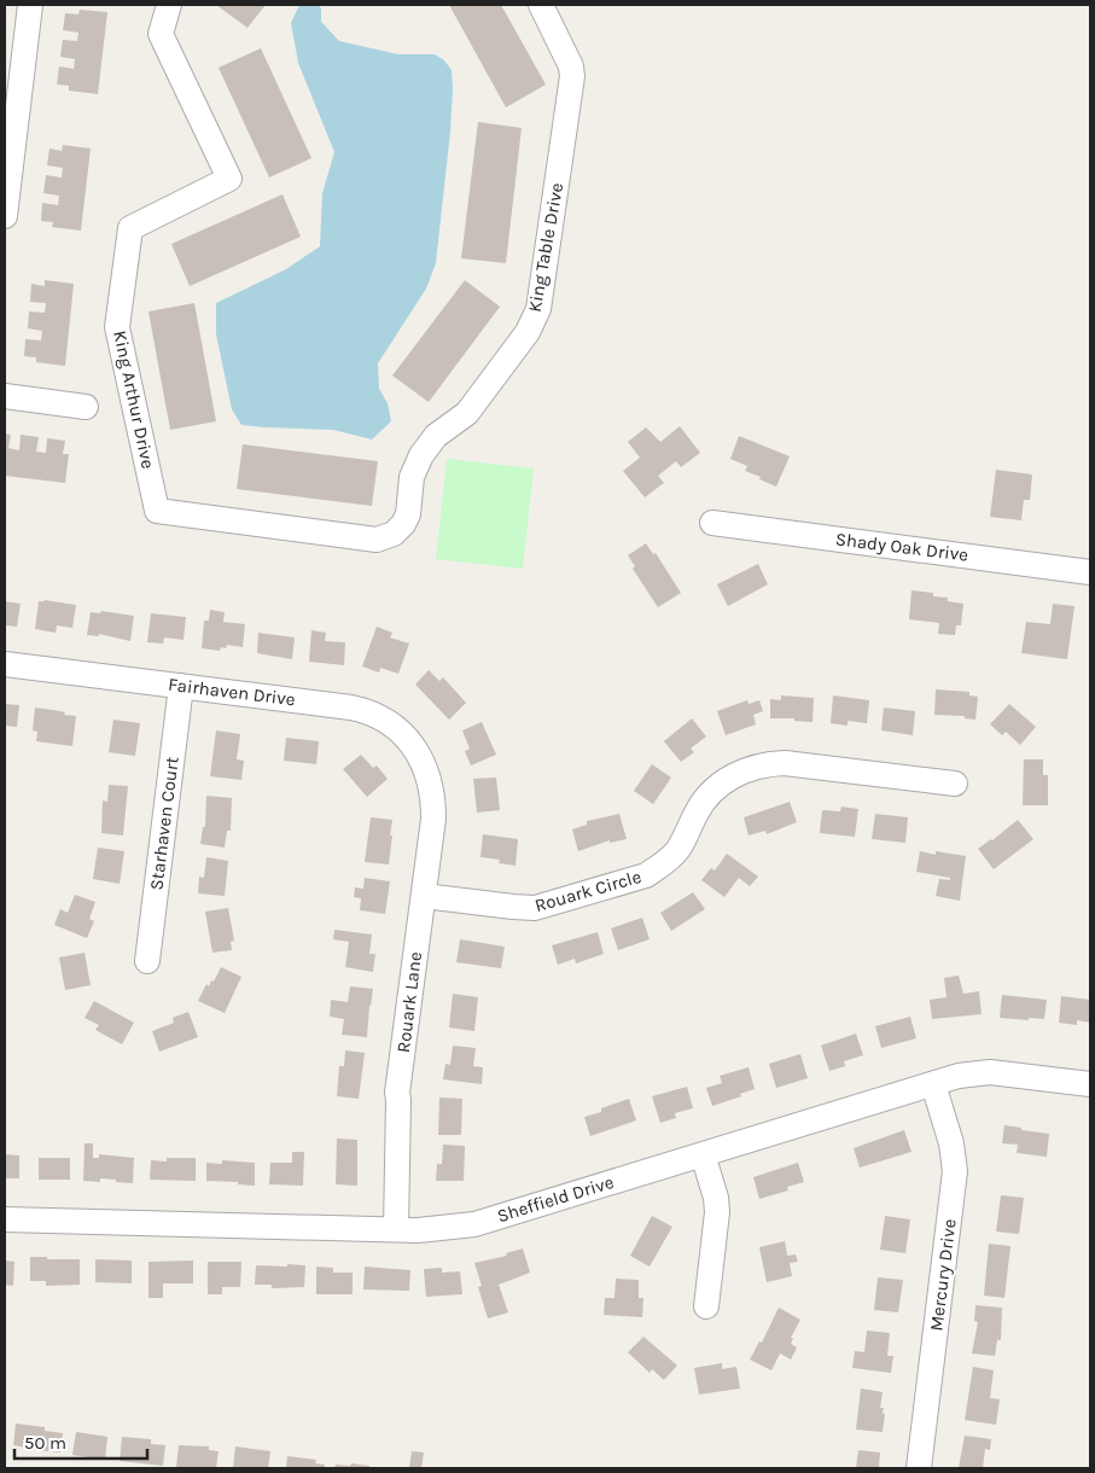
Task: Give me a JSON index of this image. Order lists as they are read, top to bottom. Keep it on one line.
{"streets":{"street":["King Table Drive","King Arthur Drive","Shady Oak Drive","Fairhaven Drive","Starhaven Court","Rouark Circle","Rouark Lane","Sheffield Drive","Mercury Drive"]},"crossings":[["King Table Drive","King Arthur Drive"],["Fairhaven Drive","Starhaven Court"],["Fairhaven Drive","Rouark Lane"],["Rouark Circle","Rouark Lane"],["Rouark Lane","Sheffield Drive"],["Sheffield Drive","Mercury Drive"]],"scale_bar":"50 m"}
